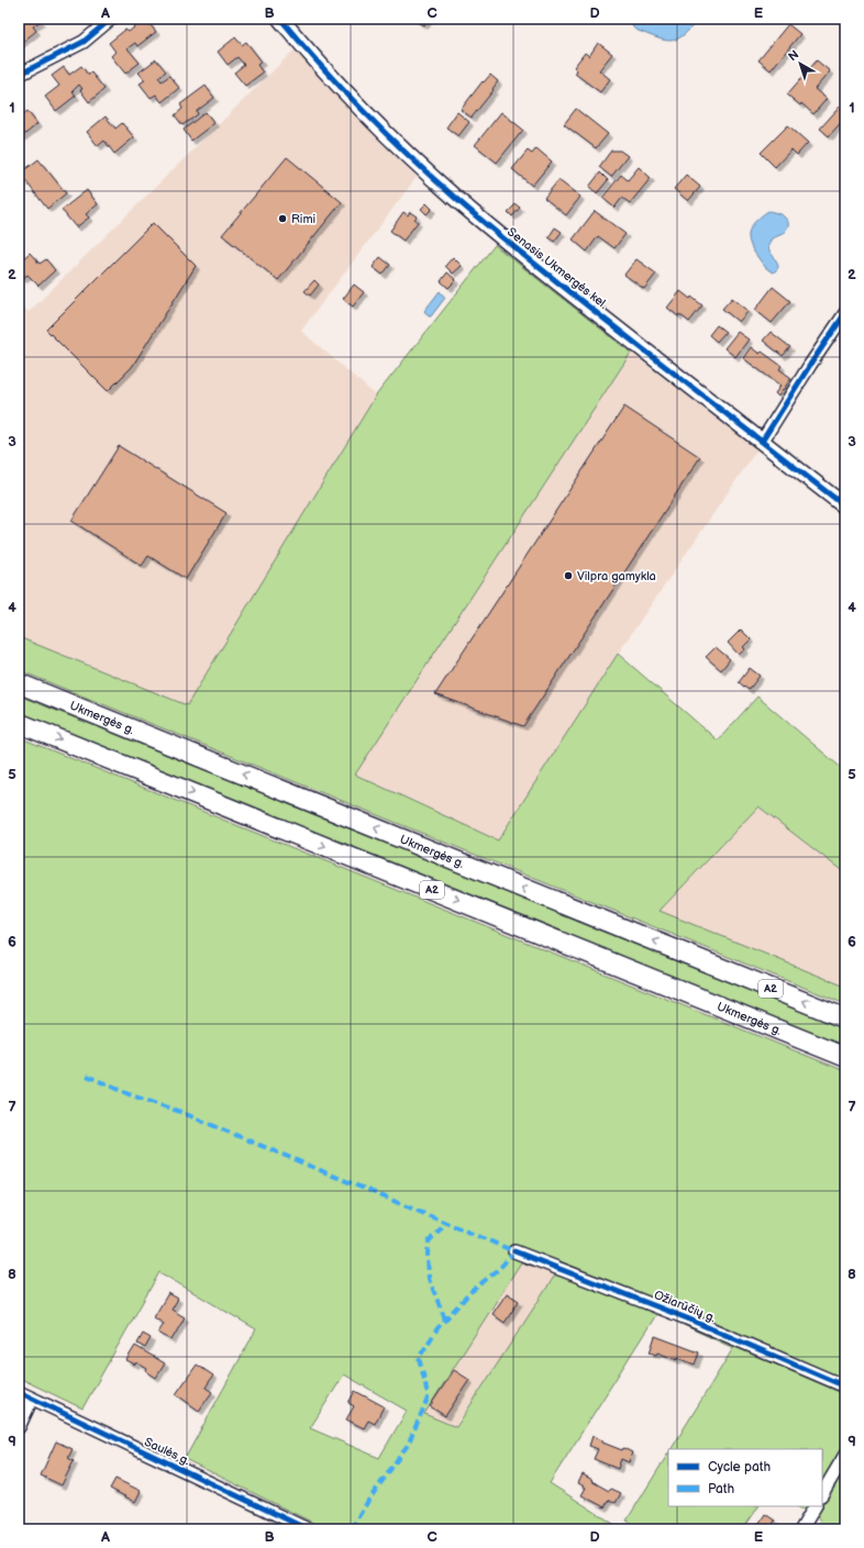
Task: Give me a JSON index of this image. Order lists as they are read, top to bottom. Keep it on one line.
{"streets":{"highway":["Ukmergės g.","A2"],"main road":["Senasis Ukmergės kel."],"street":["Ožiarūčių g.","Saulės g."]},"places":["Rimi","Vilpra gamykla"],"legend":["Cycle path","Path"],"north":"top left","grid":{"columns":["A","B","C","D","E"],"rows":["1","2","3","4","5","6","7","8","9"]}}
